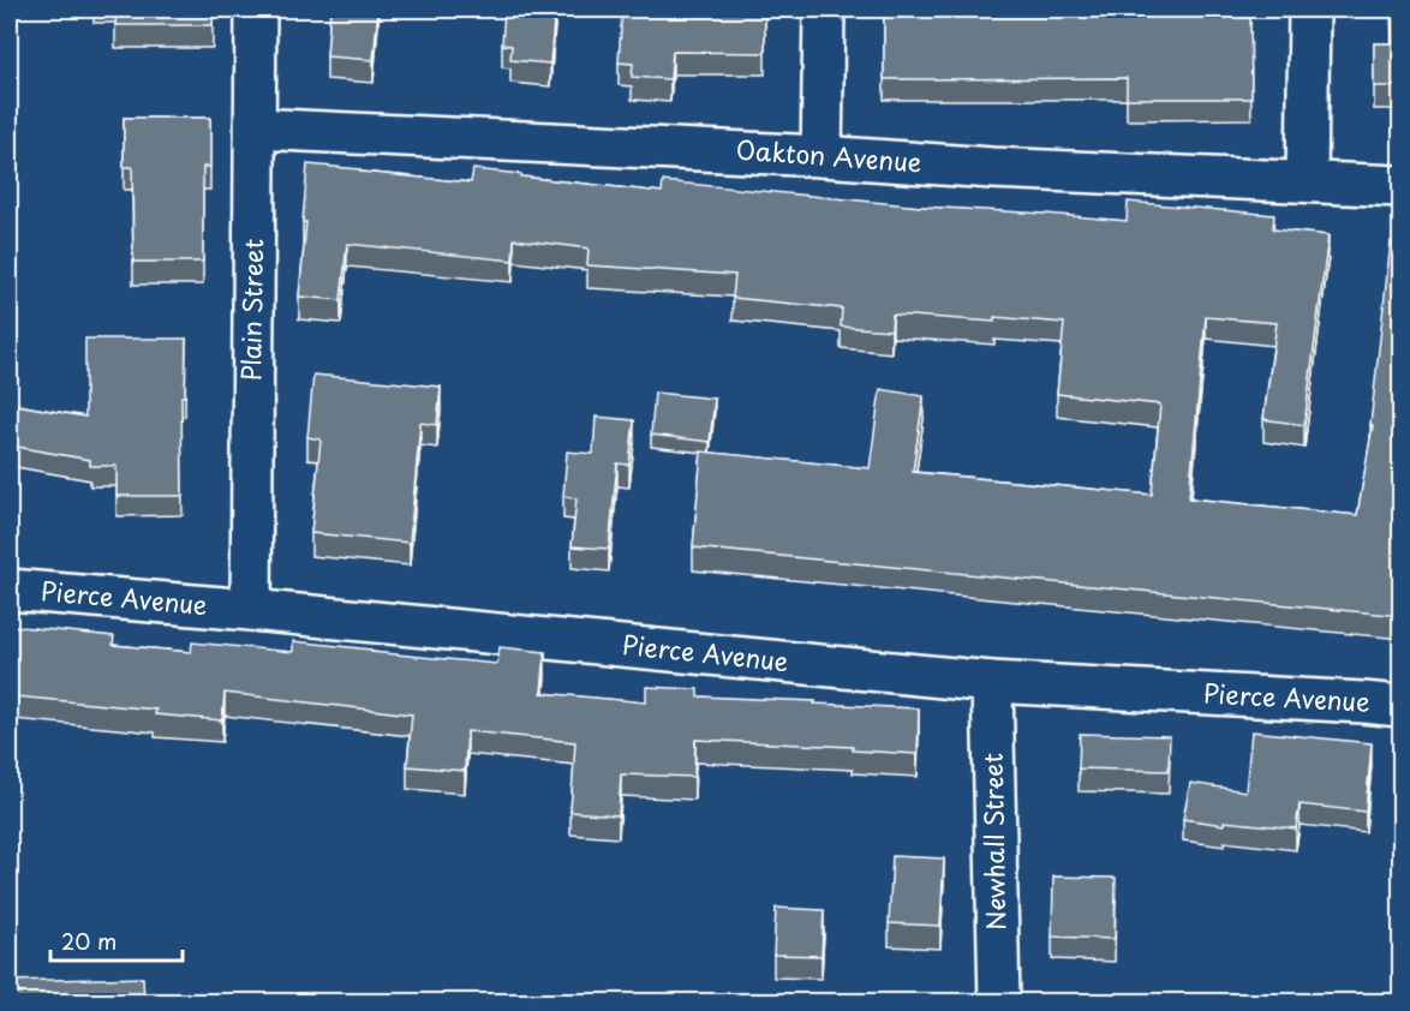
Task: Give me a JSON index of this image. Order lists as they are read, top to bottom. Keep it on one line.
{"streets":{"street":["Oakton Avenue","Plain Street","Pierce Avenue","Newhall Street"]},"crossings":[["Oakton Avenue","Plain Street"],["Plain Street","Pierce Avenue"],["Pierce Avenue","Newhall Street"]],"scale_bar":"20 m"}
